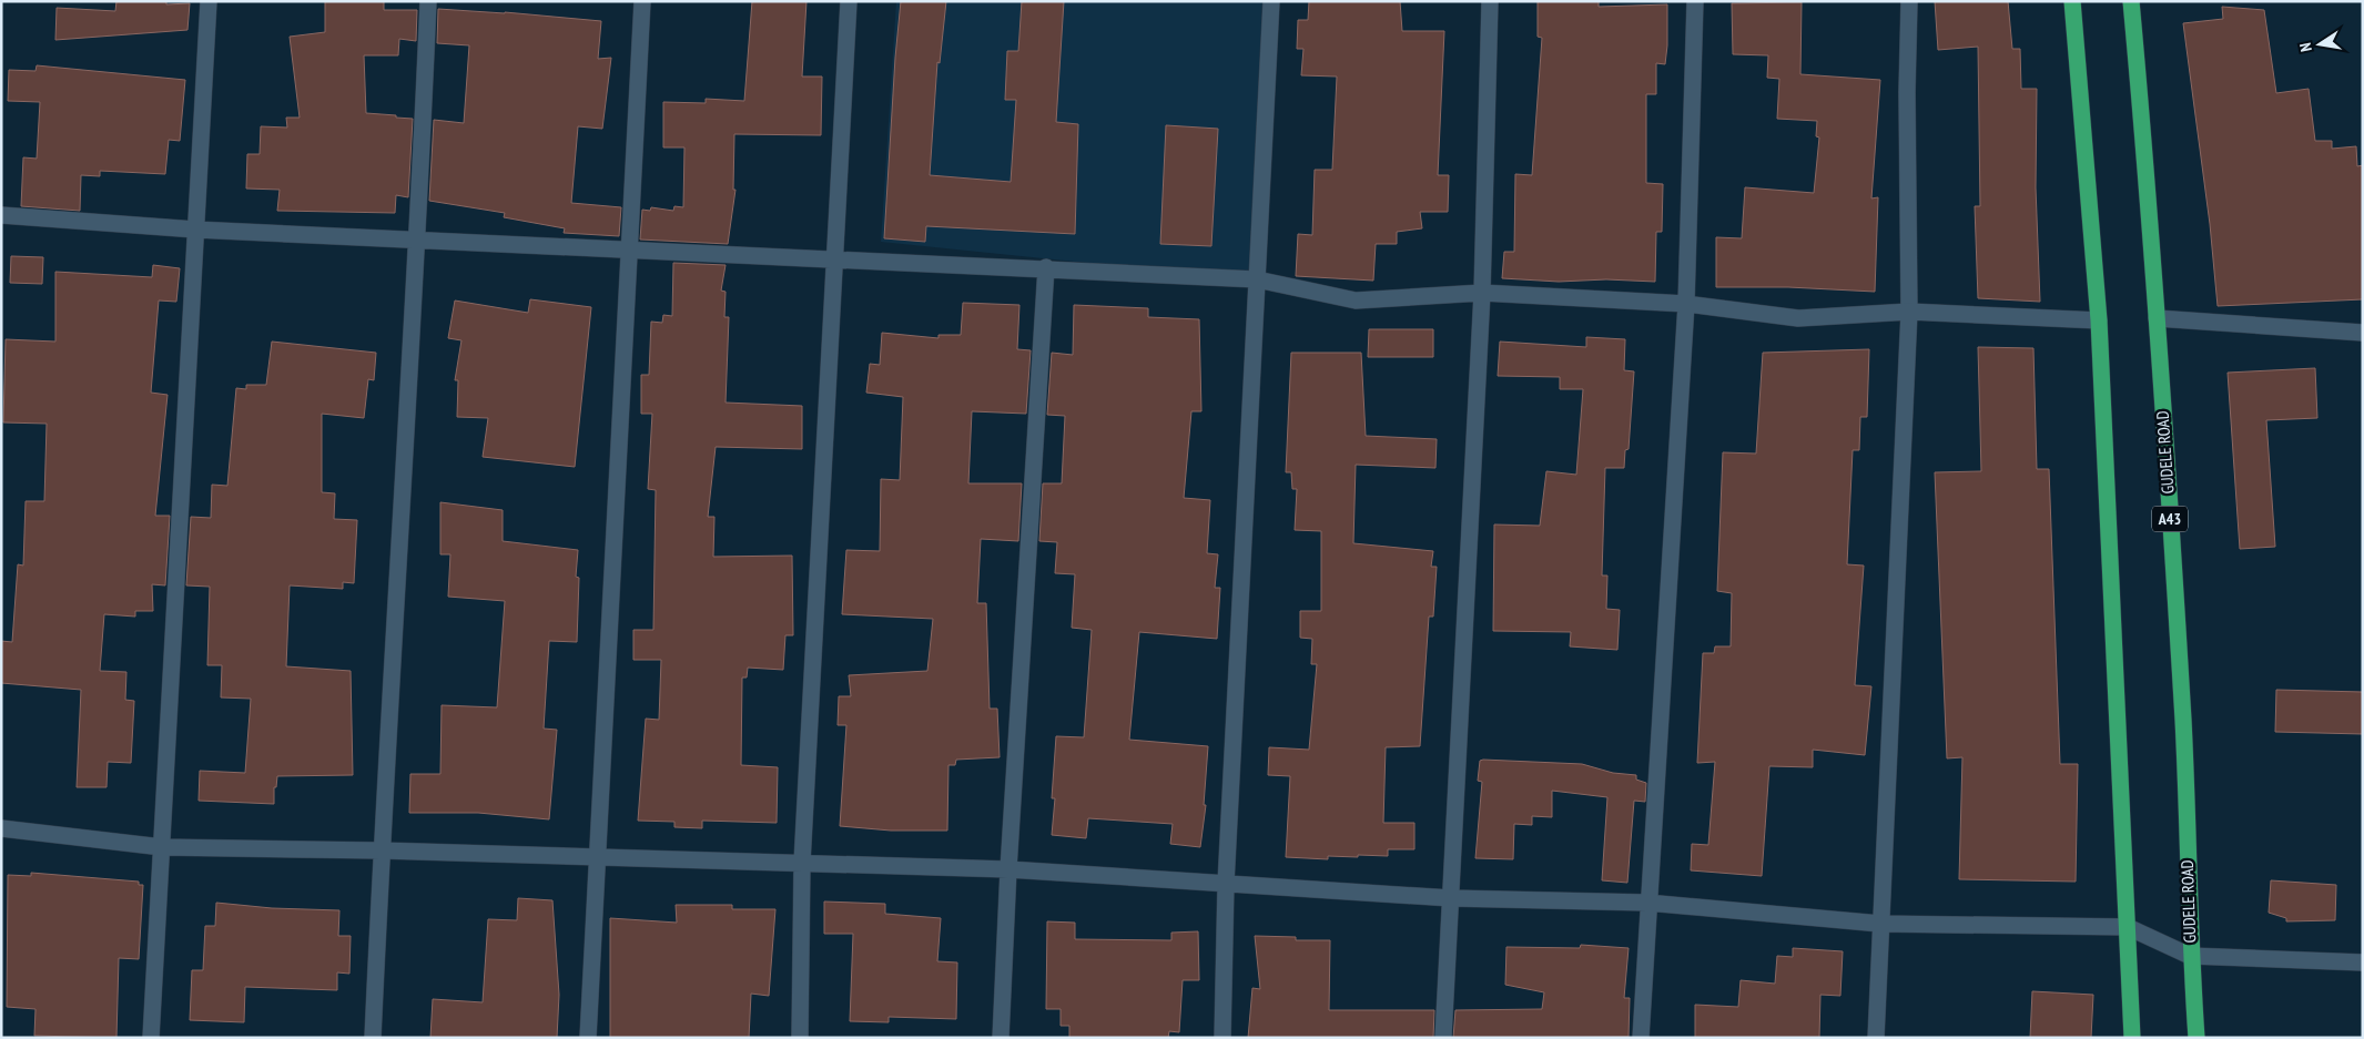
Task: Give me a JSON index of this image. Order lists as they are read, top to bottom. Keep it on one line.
{"streets":{"highway":["GUDELE ROAD","A43"]},"north":"left"}
